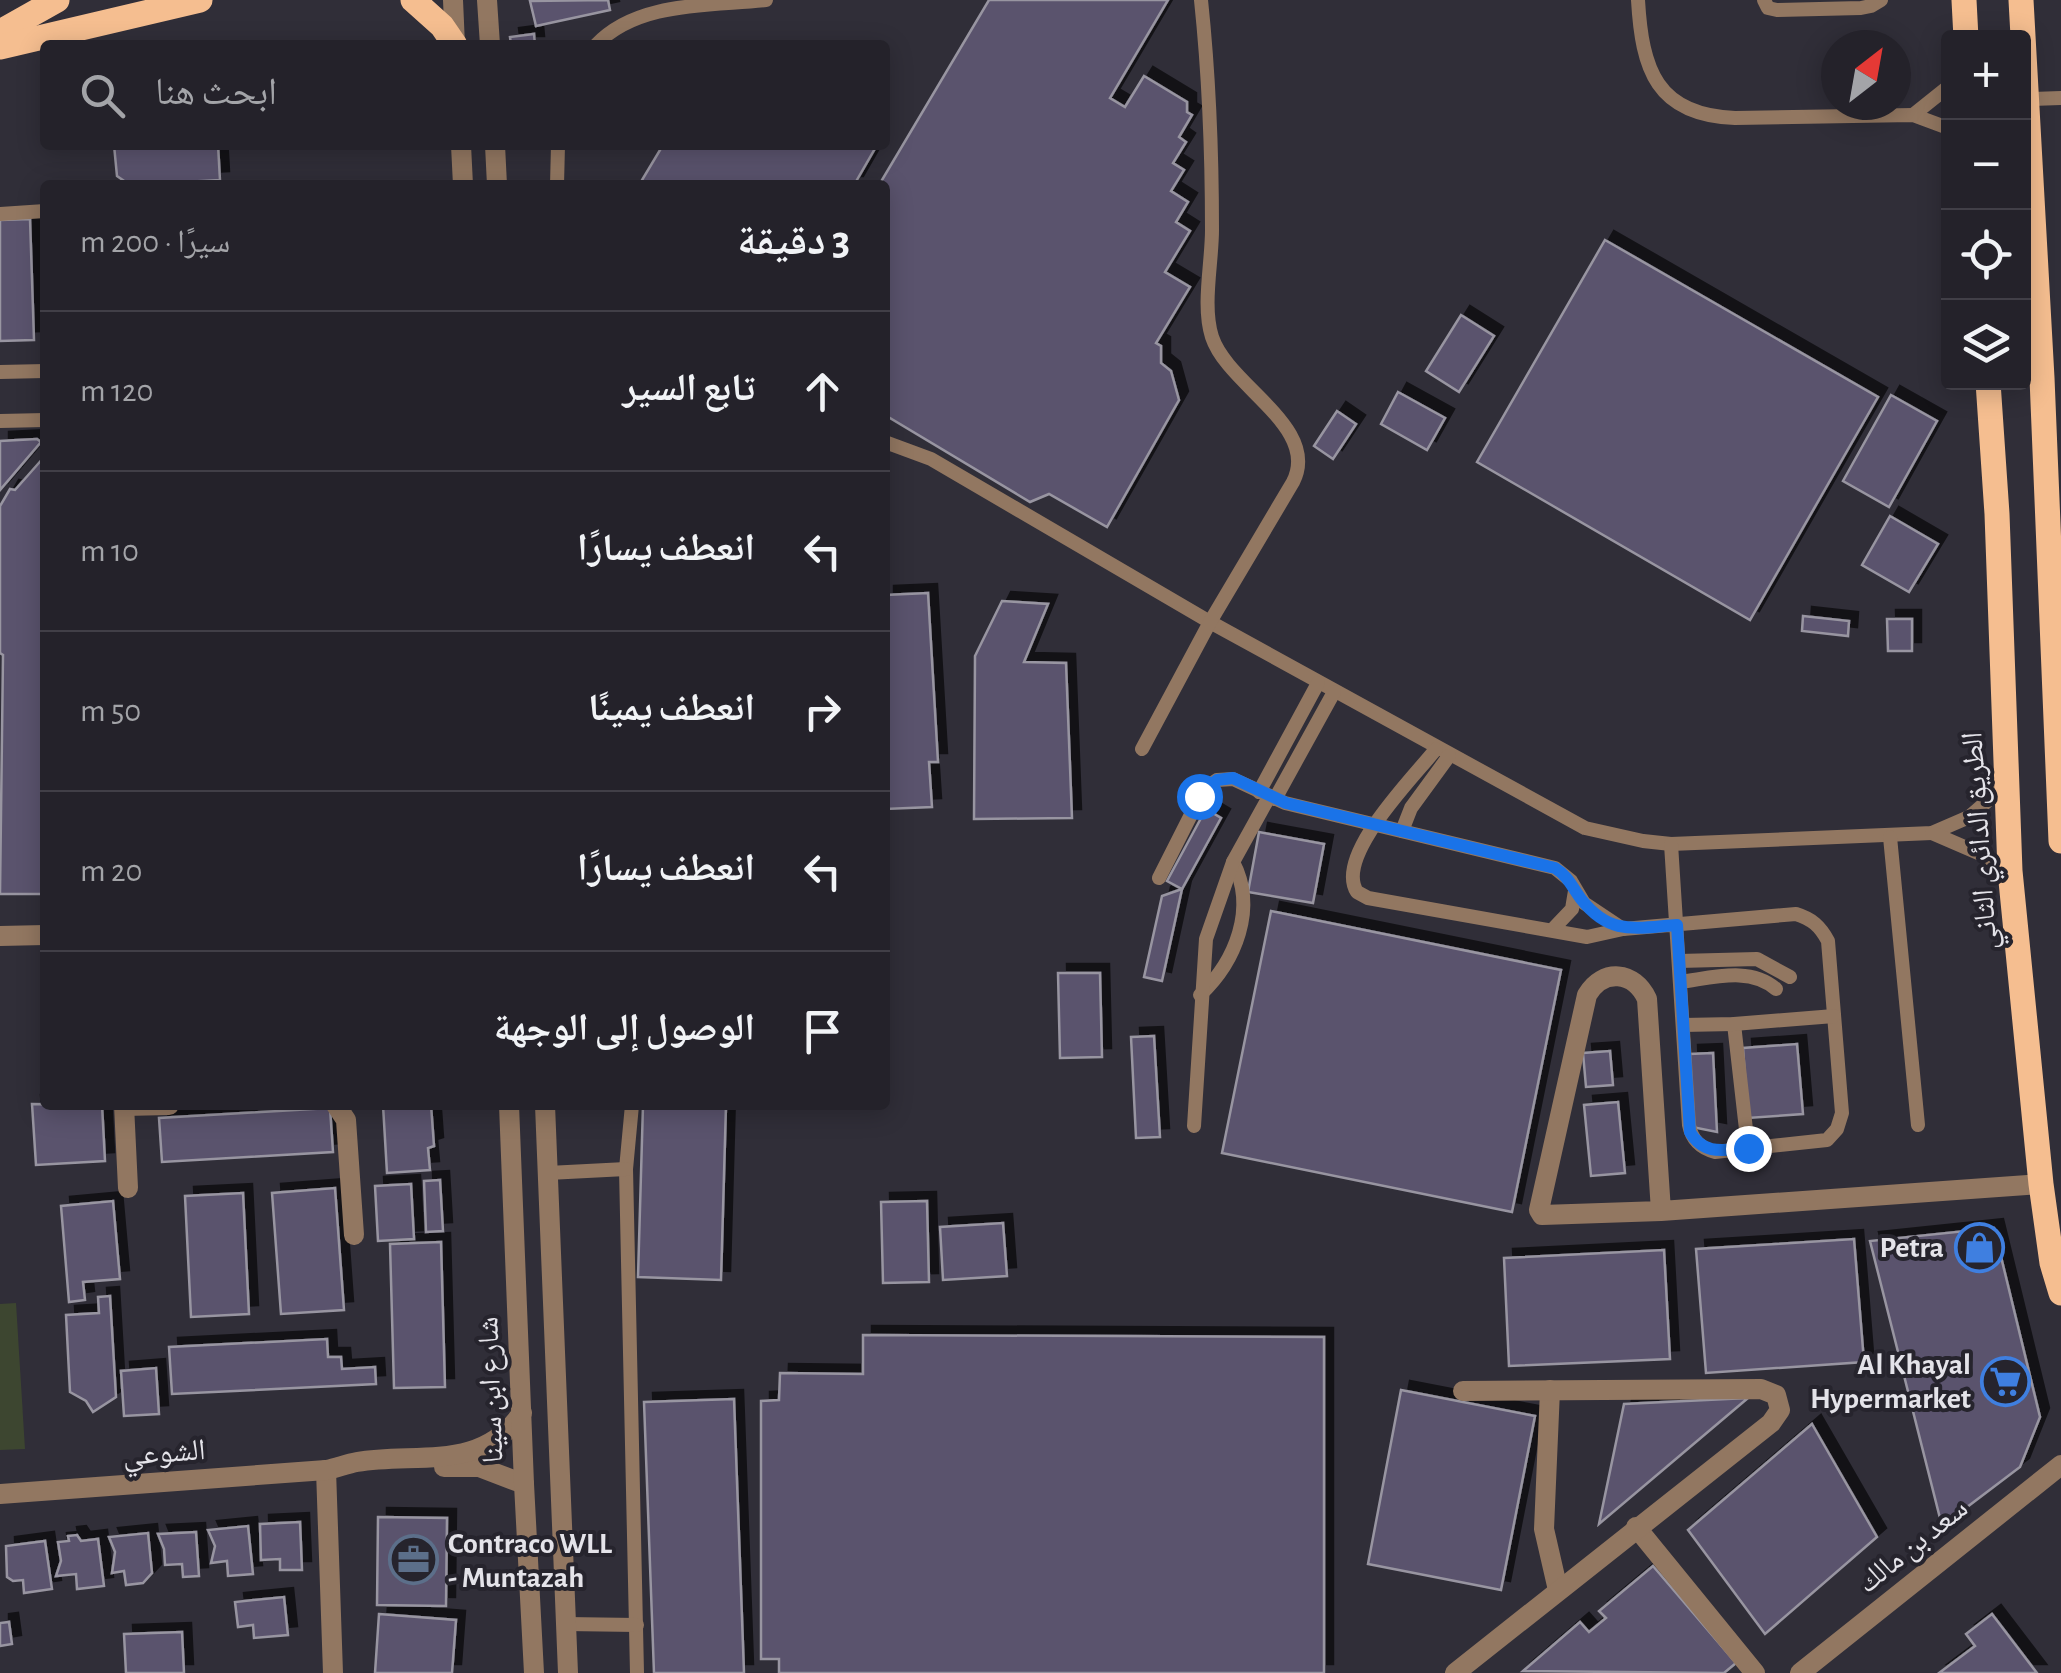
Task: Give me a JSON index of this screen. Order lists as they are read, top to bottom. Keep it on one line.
{"streets":{"main road":["الطريق الدائري الثاني"],"street":["شارع ابن سينا","الشوعي","سعد بن مالك"]},"crossings":[["شارع ابن سينا","الشوعي"]],"places":{"shop":["Petra"],"supermarket":["Al Khayal Hypermarket"],"office":["Contraco WLL - Muntazah"]},"north":"top right","page":{"map_buttons":["+","−"],"search":"ابحث هنا","heading":["3 دقيقة","سيرًا · 200 m"],"list":[["تابع السير","120 m"],["انعطف يسارًا","10 m"],["انعطف يمينًا","50 m"],["انعطف يسارًا","20 m"],"الوصول إلى الوجهة"]}}
